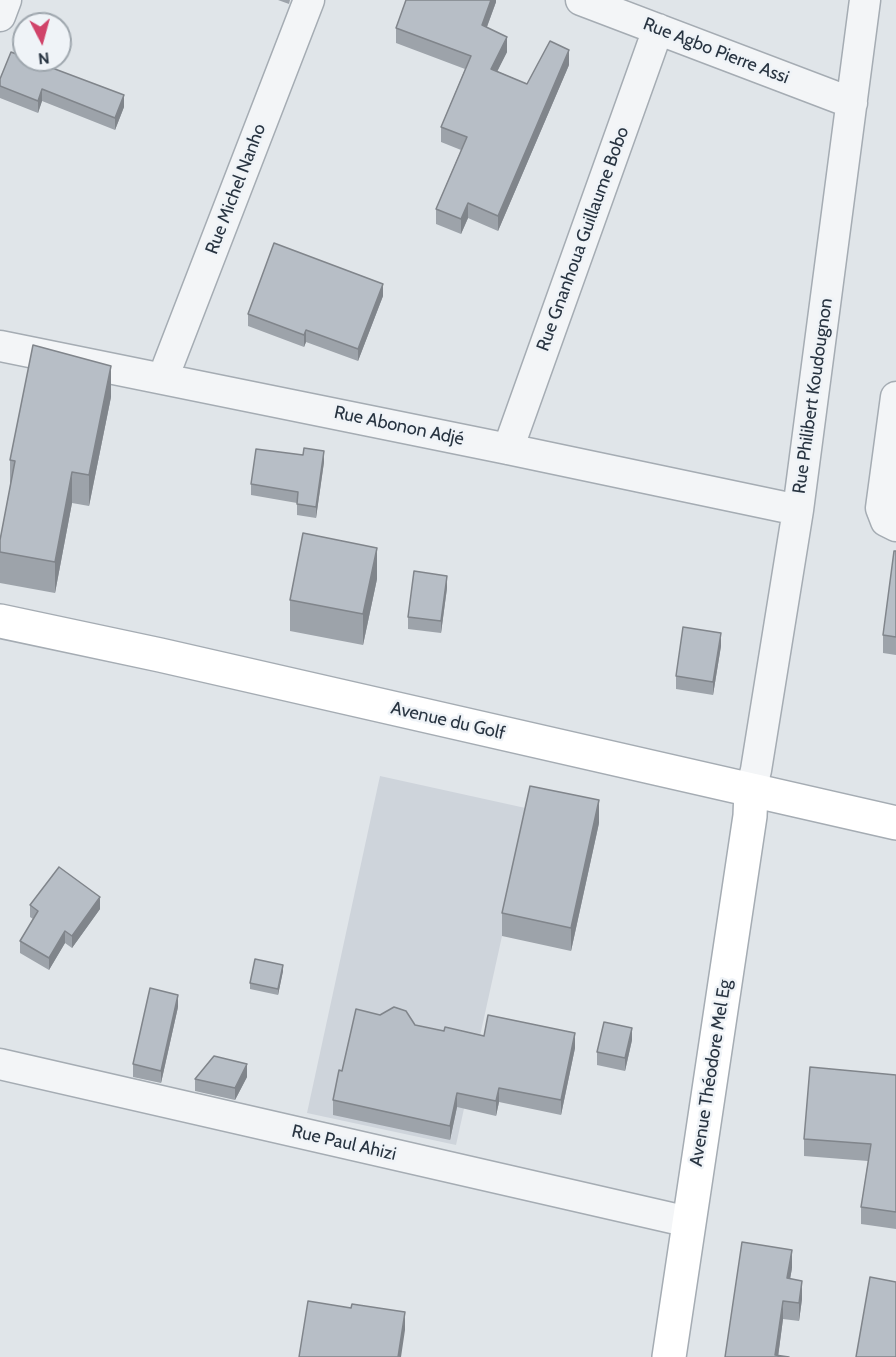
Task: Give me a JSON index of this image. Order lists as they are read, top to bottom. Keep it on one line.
{"streets":{"main road":["Avenue du Golf","Avenue Théodore Mel Eg"],"street":["Rue Agbo Pierre Assi","Rue Michel Nanho","Rue Gnanhoua Guillaume Bobo","Rue Philibert Koudougnon","Rue Abonon Adjé","Rue Paul Ahizi"]},"crossings":[["Rue Agbo Pierre Assi","Rue Gnanhoua Guillaume Bobo"],["Rue Agbo Pierre Assi","Rue Philibert Koudougnon"],["Rue Michel Nanho","Rue Abonon Adjé"],["Rue Gnanhoua Guillaume Bobo","Rue Abonon Adjé"],["Rue Philibert Koudougnon","Rue Abonon Adjé"],["Rue Philibert Koudougnon","Avenue du Golf"],["Rue Philibert Koudougnon","Avenue Théodore Mel Eg"],["Avenue du Golf","Avenue Théodore Mel Eg"],["Avenue Théodore Mel Eg","Rue Paul Ahizi"]],"north":"bottom"}
